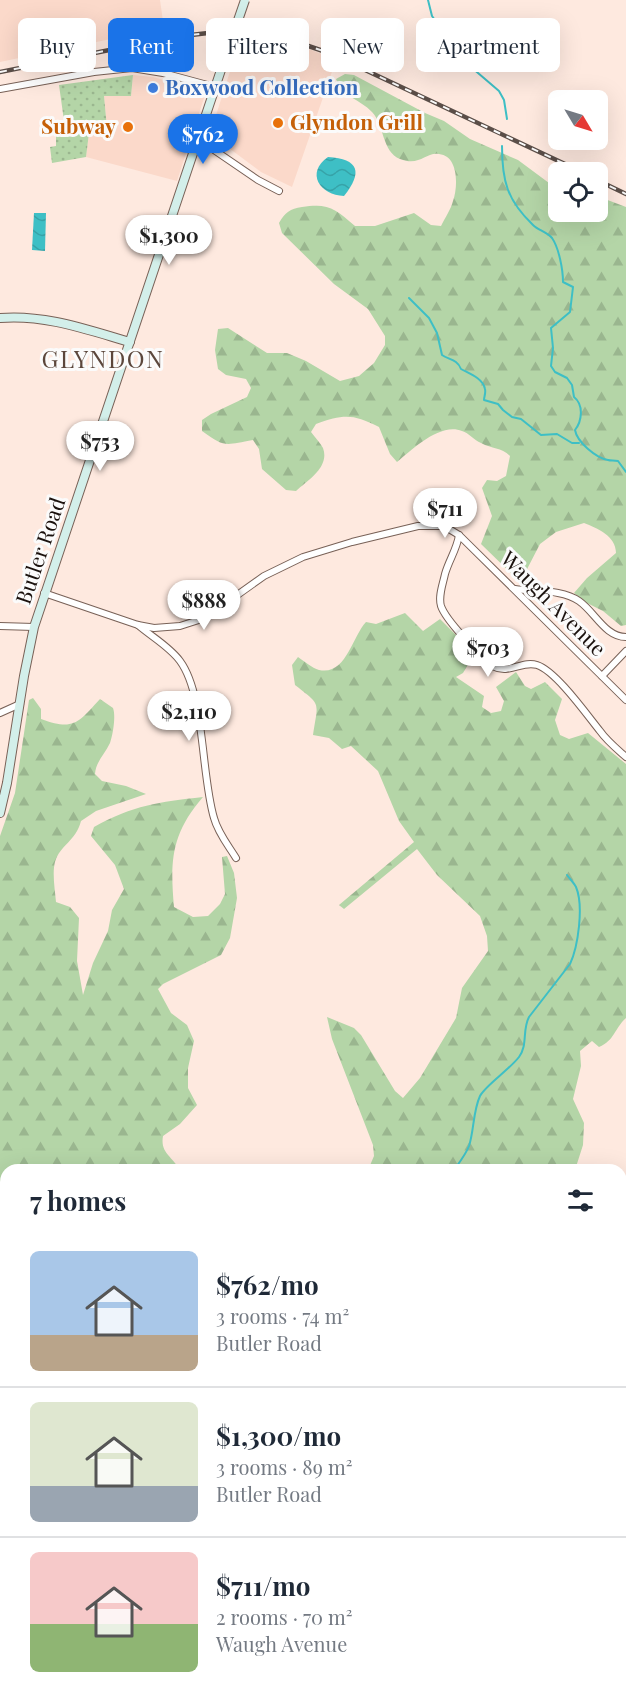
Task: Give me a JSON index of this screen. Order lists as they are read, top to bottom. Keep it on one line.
{"streets":{"main road":["Butler Road"],"street":["Waugh Avenue"]},"districts":["GLYNDON"],"places":["Boxwood Collection","Glyndon Grill","Subway"],"north":"bottom right","page":{"chip":["Buy","Rent","Filters","New","Apartment"],"price":["$762","$1,300","$753","$711","$888","$703","$2,110"],"heading":"7 homes","list":[{"name":"$762/mo","note":"3 rooms · 74 m² · Butler Road"},{"name":"$1,300/mo","note":"3 rooms · 89 m² · Butler Road"},{"name":"$711/mo","note":"2 rooms · 70 m² · Waugh Avenue"}]}}
